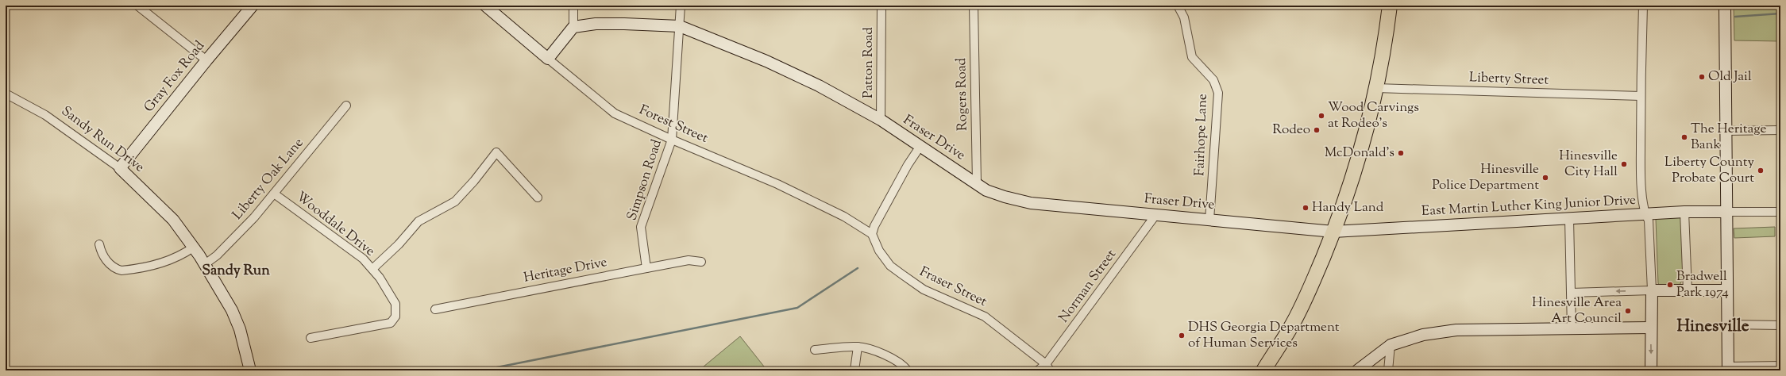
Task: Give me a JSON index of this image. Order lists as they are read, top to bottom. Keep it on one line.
{"streets":{"street":["Patton Road","Gray Fox Road","Liberty Street","Rogers Road","Forest Street","Fairhope Lane","Fraser Drive","Sandy Run Drive","Liberty Oak Lane","Simpson Road","East Martin Luther King Junior Drive","Wooddale Drive","Heritage Drive","Norman Street","Fraser Street"]},"crossings":[["Patton Road","Fraser Drive"],["Gray Fox Road","Sandy Run Drive"],["Rogers Road","Fraser Drive"],["Forest Street","Simpson Road"],["Forest Street","Fraser Street"],["Fairhope Lane","Fraser Drive"],["Fraser Drive","Simpson Road"],["Fraser Drive","East Martin Luther King Junior Drive"],["Fraser Drive","Norman Street"],["Sandy Run Drive","Liberty Oak Lane"],["Liberty Oak Lane","Wooddale Drive"],["Simpson Road","Heritage Drive"],["Norman Street","Fraser Street"]],"districts":["Sandy Run","Hinesville"],"places":["Old Jail","Wood Carvings at Rodeo's","Rodeo","The Heritage Bank","McDonald's","Hinesville City Hall","Liberty County Probate Court","Hinesville Police Department","Handy Land","Bradwell Park 1974","Hinesville Area Art Council","DHS Georgia Department of Human Services"]}
